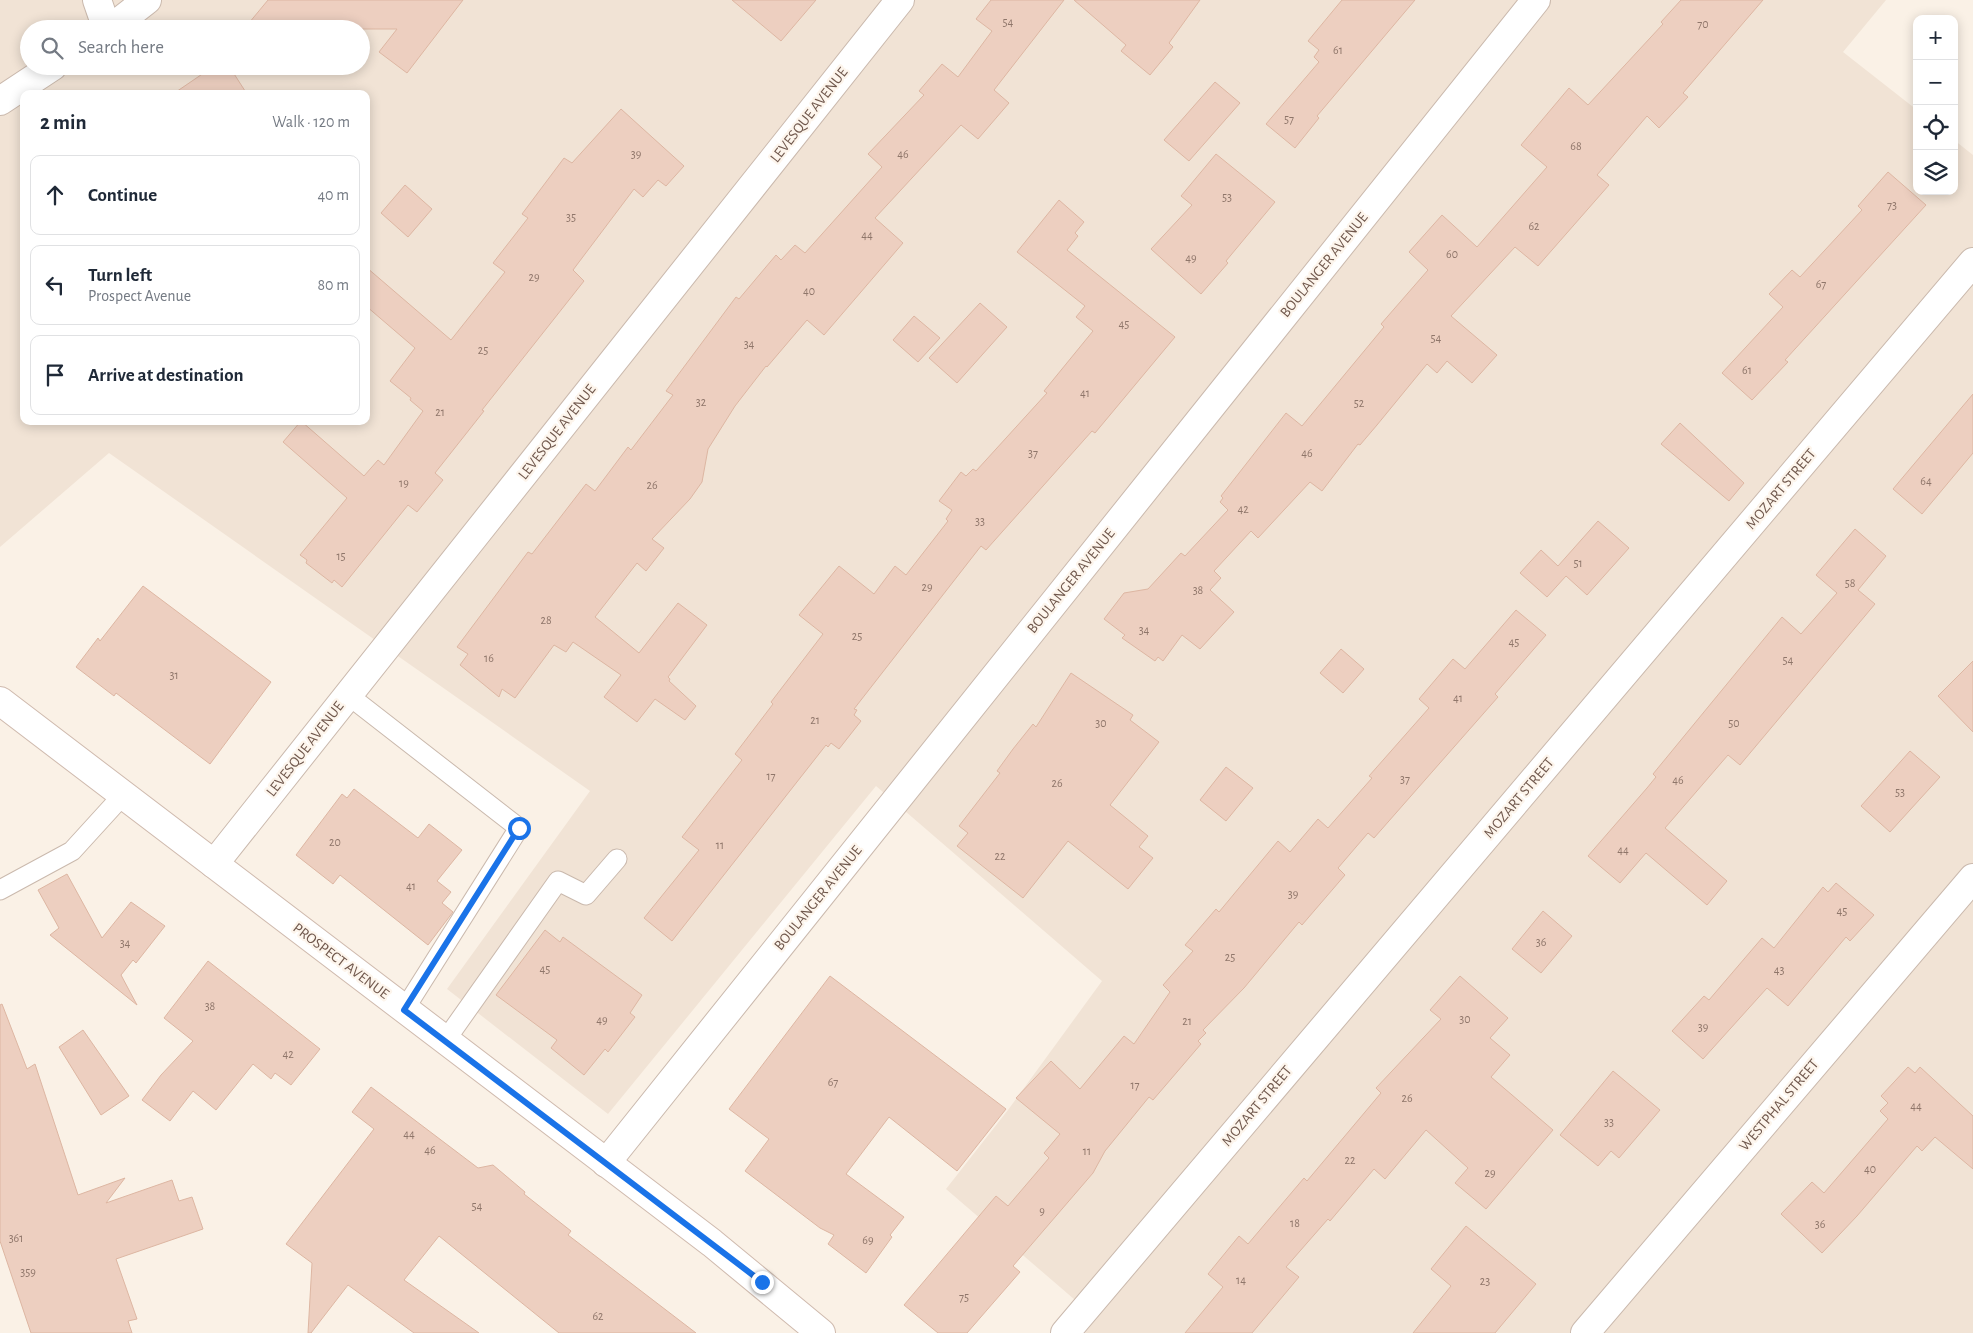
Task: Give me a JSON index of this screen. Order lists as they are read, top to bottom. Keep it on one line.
{"streets":{"street":["LEVESQUE AVENUE","BOULANGER AVENUE","MOZART STREET","PROSPECT AVENUE","WESTPHAL STREET"]},"crossings":[["LEVESQUE AVENUE","PROSPECT AVENUE"],["BOULANGER AVENUE","PROSPECT AVENUE"]],"house_numbers":["54","70","61","57","68","39","46","53","73","35","62","44","60","49","29","67","40","45","54","34","25","61","41","32","52","21","37","46","64","19","26","42","33","15","51","58","29","38","28","34","25","45","16","54","31","41","21","30","50","17","37","46","26","53","20","11","44","22","41","39","45","36","34","25","45","43","38","30","49","21","39","42","67","17","26","44","33","44","46","11","22","40","29","54","9","18","36","361","69","359","14","23","75","62"],"page":{"map_buttons":["+","−"],"search":"Search here","heading":["2 min","Walk · 120 m"],"list":[["Continue","40 m"],["Turn left","Prospect Avenue","80 m"],"Arrive at destination"]}}
